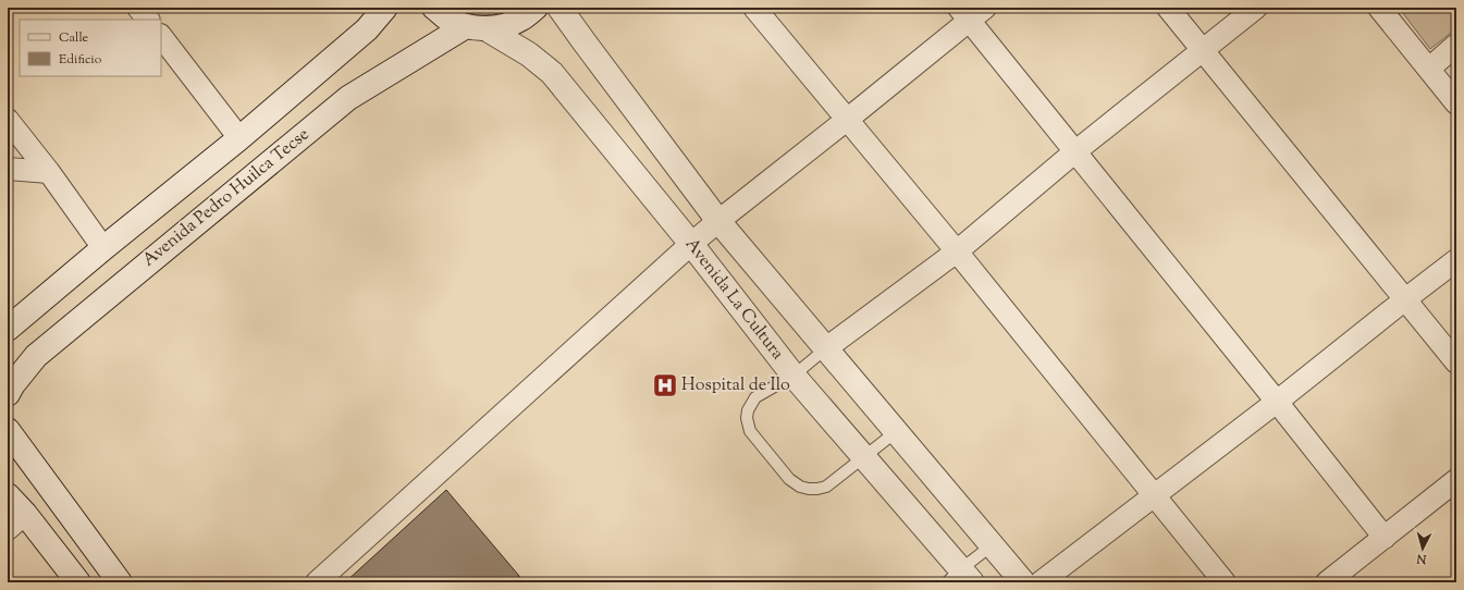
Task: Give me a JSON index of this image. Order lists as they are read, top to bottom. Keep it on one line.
{"streets":{"main road":["Avenida Pedro Huilca Tecse","Avenida La Cultura"]},"crossings":[["Avenida Pedro Huilca Tecse","Avenida La Cultura"]],"places":{"hospital":["Hospital de Ilo"]},"legend":["Calle","Edificio"],"north":"bottom"}
